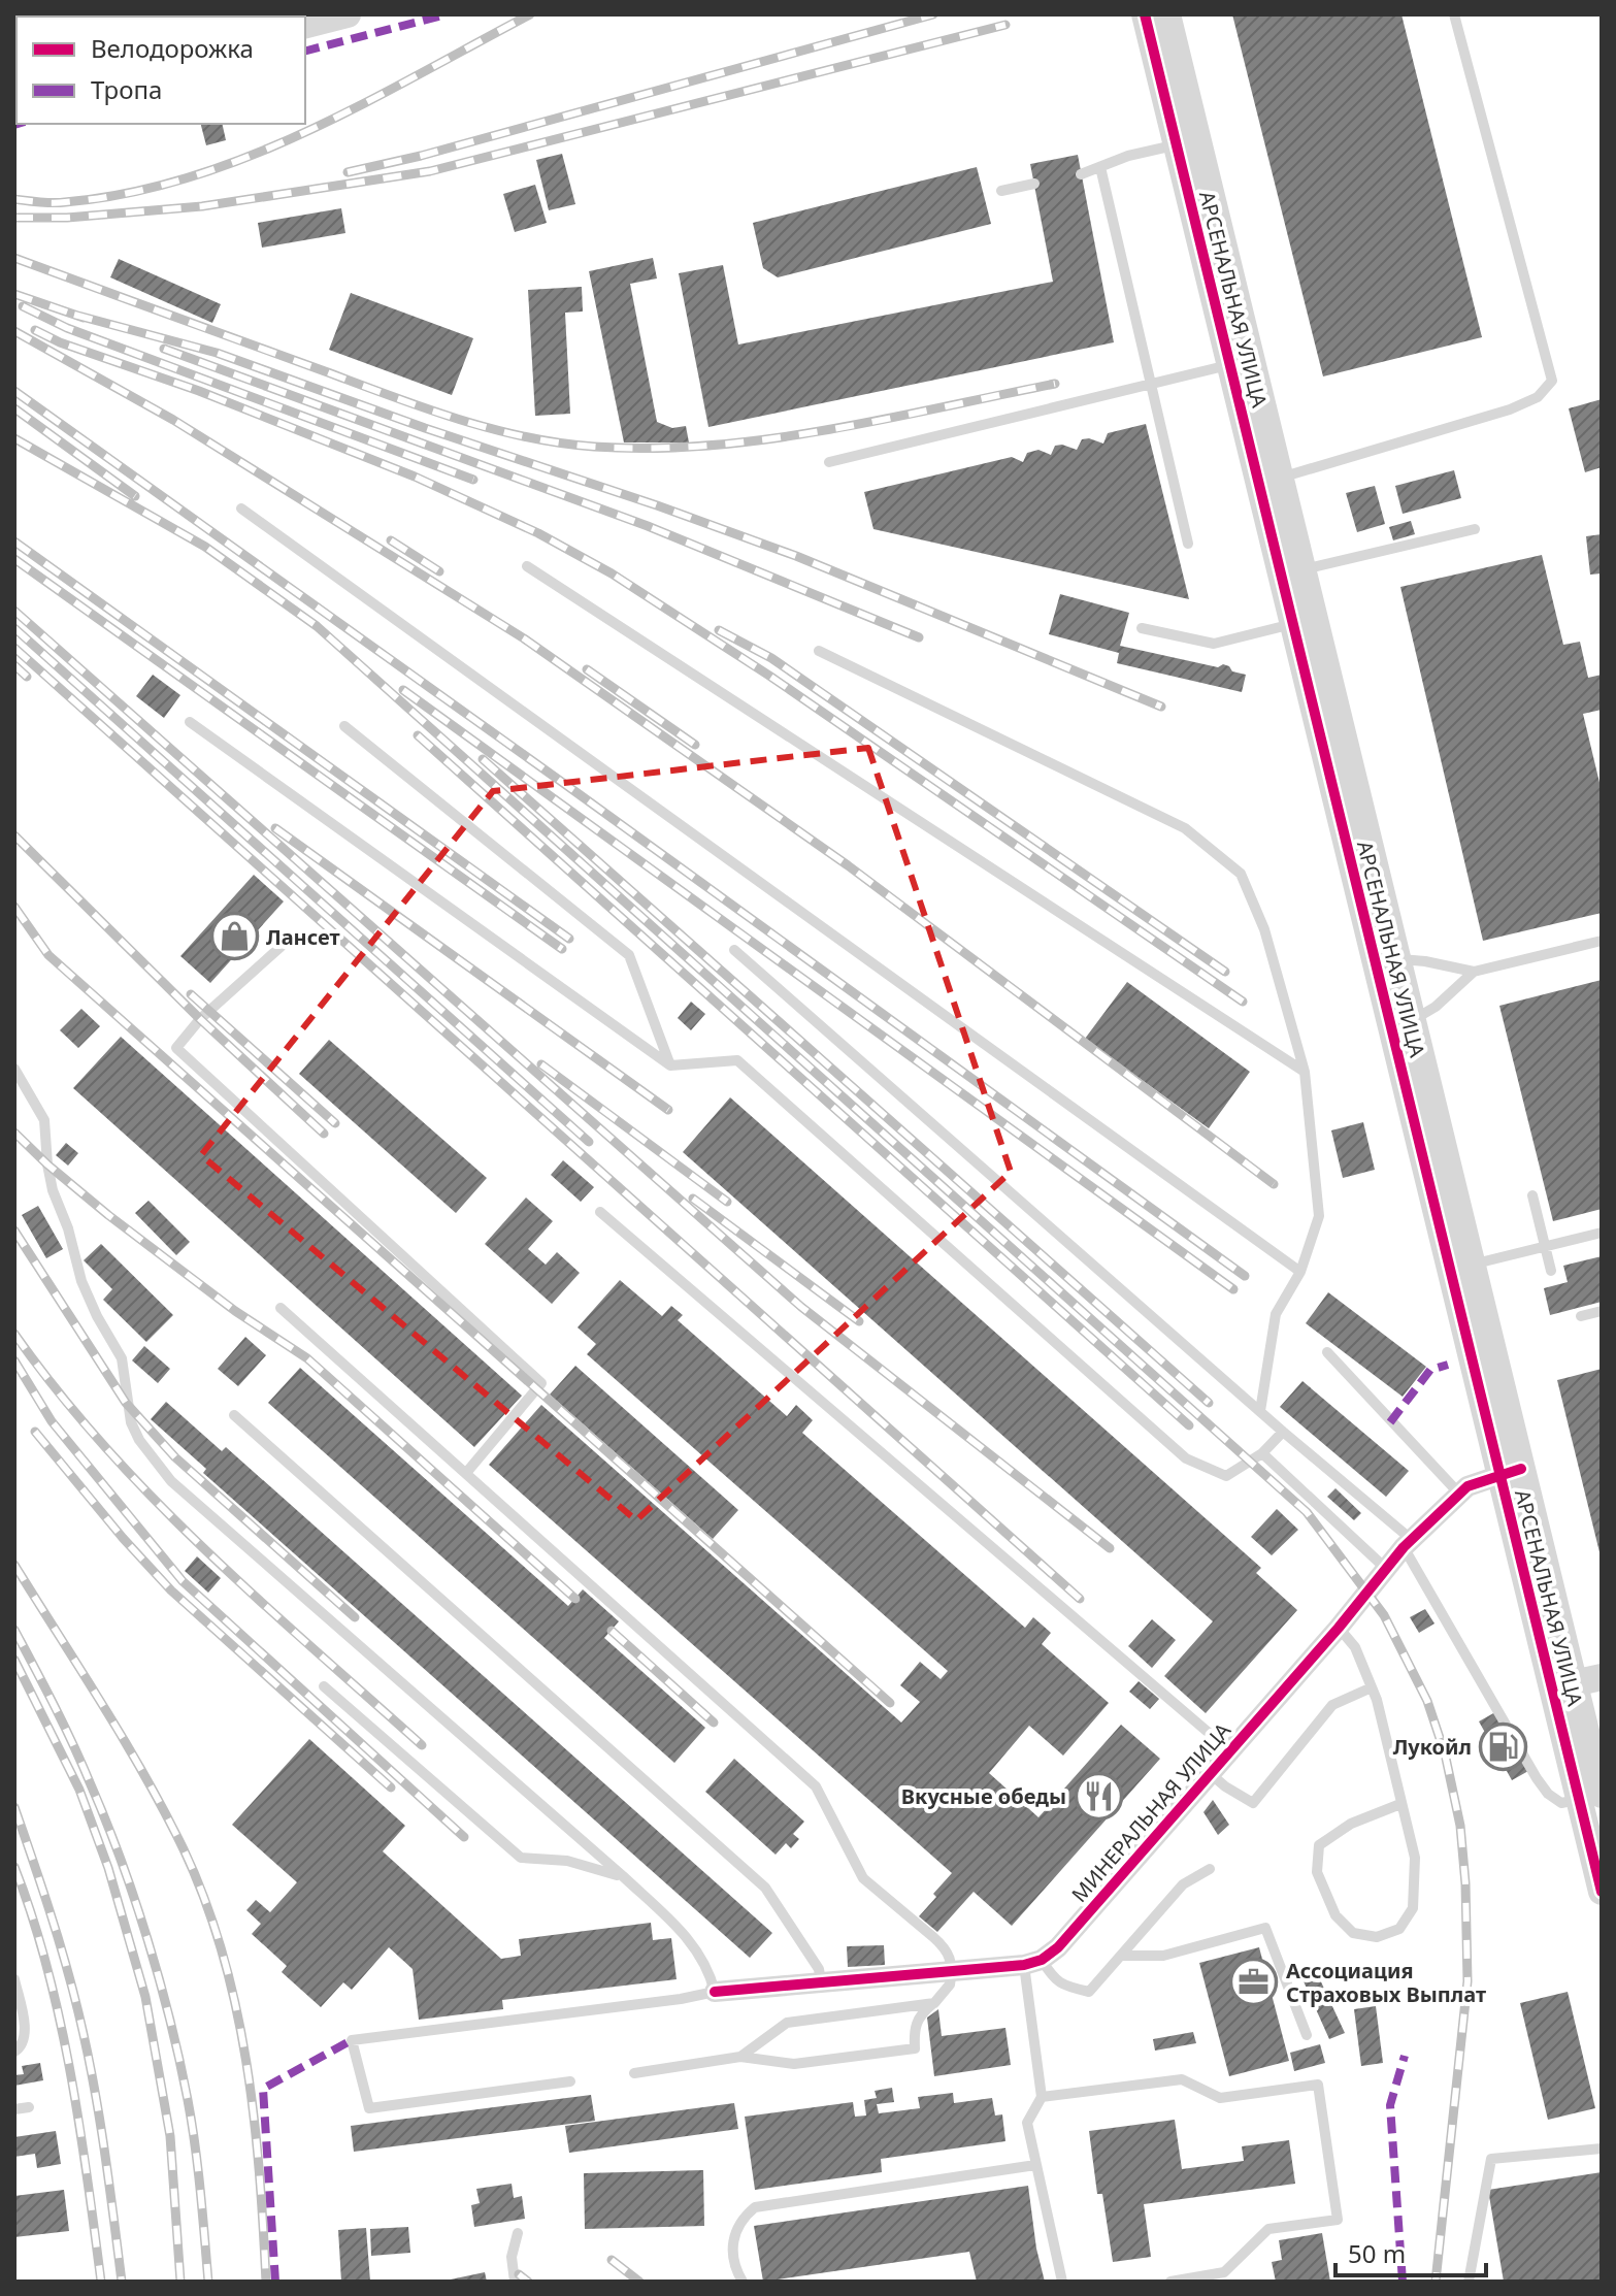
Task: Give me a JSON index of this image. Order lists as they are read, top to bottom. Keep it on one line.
{"streets":{"street":["АРСЕНАЛЬНАЯ УЛИЦА","МИНЕРАЛЬНАЯ УЛИЦА"]},"crossings":[["АРСЕНАЛЬНАЯ УЛИЦА","МИНЕРАЛЬНАЯ УЛИЦА"]],"places":{"shop":["Лансет"],"fuel station":["Лукойл"],"restaurant":["Вкусные обеды"],"office":["Ассоциация Страховых Выплат"]},"legend":["Велодорожка","Тропа"],"scale_bar":"50 m"}
